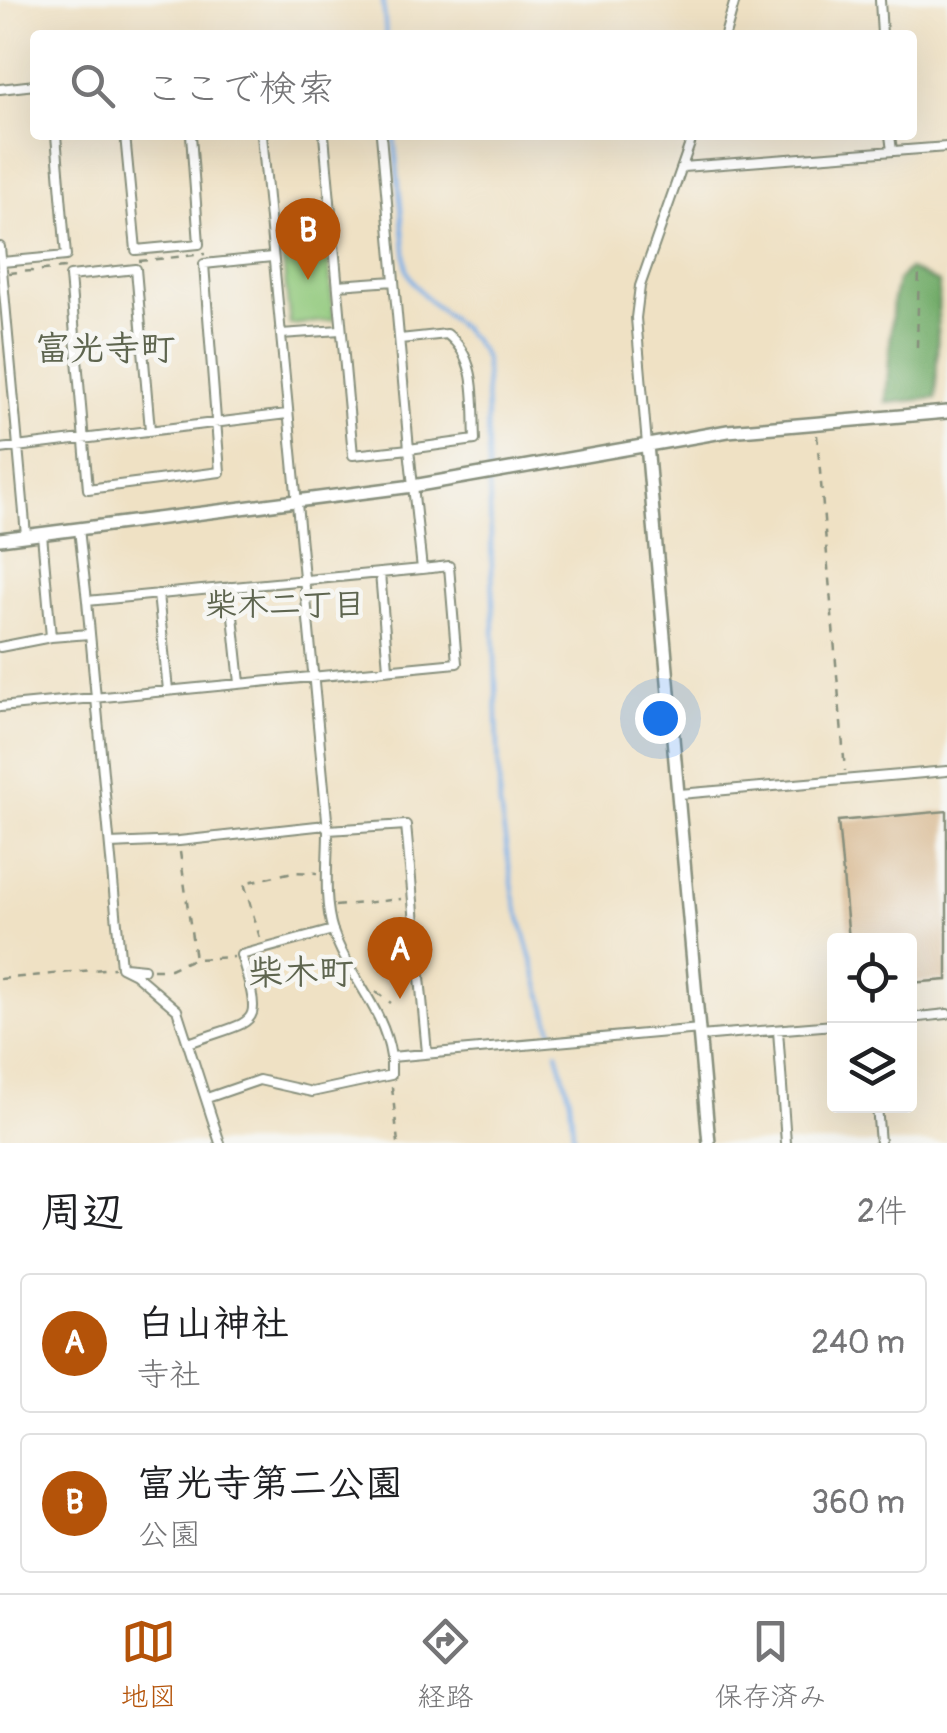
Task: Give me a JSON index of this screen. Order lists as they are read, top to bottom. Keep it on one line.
{"districts":["富光寺町","柴木二丁目","柴木町"],"page":{"search":"ここで検索","pins":["B","A"],"heading":["周辺","2件"],"list":[{"mark":"A","name":"白山神社","note":"寺社","value":"240 m"},{"mark":"B","name":"富光寺第二公園","note":"公園","value":"360 m"}],"nav":["地図","経路","保存済み"]}}
